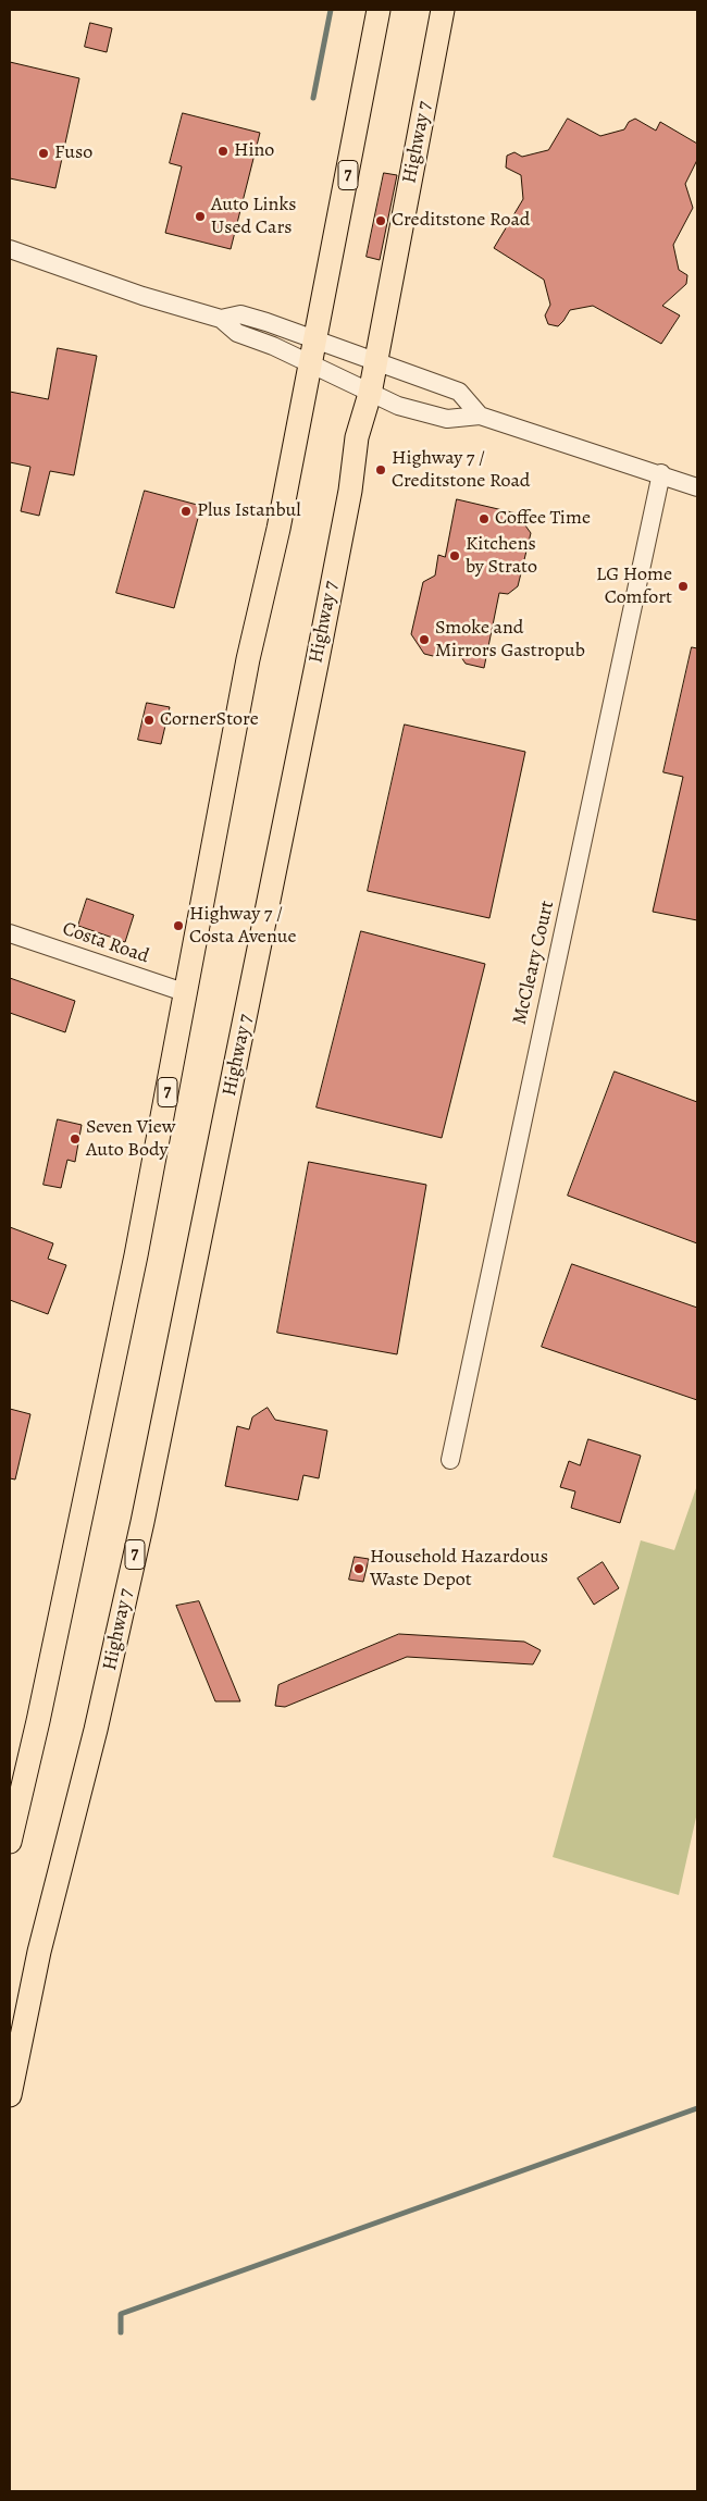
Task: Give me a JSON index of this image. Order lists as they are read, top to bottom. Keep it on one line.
{"streets":{"main road":["Highway 7","7"],"street":["Costa Road","McCleary Court"]},"crossings":[["7","Costa Road"]],"places":["Hino","Fuso","Auto Links Used Cars","Creditstone Road","Highway 7 / Creditstone Road","Plus Istanbul","Coffee Time","Kitchens by Strato","LG Home Comfort","Smoke and Mirrors Gastropub","CornerStore","Highway 7 / Costa Avenue","Seven View Auto Body","Household Hazardous Waste Depot"]}
